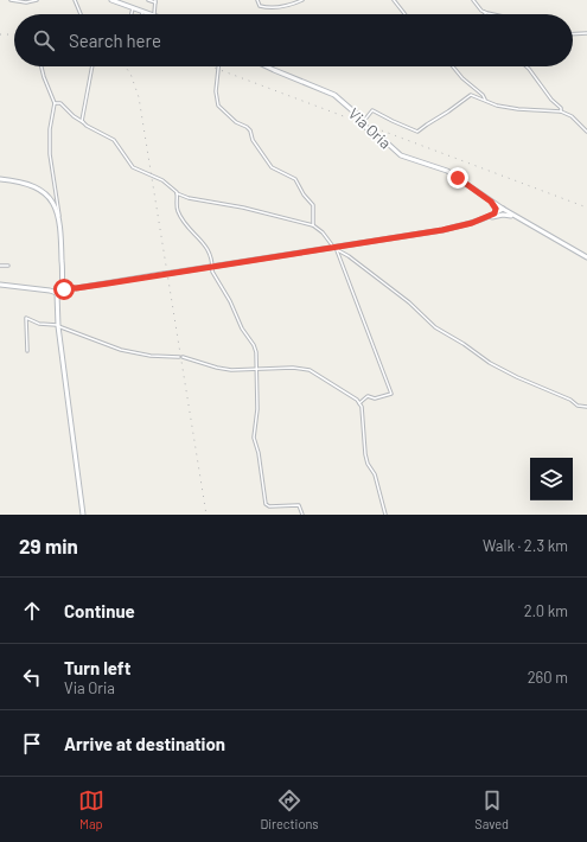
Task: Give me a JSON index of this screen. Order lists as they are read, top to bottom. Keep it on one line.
{"streets":{"main road":["Via Oria"]},"page":{"search":"Search here","heading":["29 min","Walk · 2.3 km"],"list":[["Continue","2.0 km"],["Turn left","Via Oria","260 m"],"Arrive at destination"],"nav":["Map","Directions","Saved"]}}
